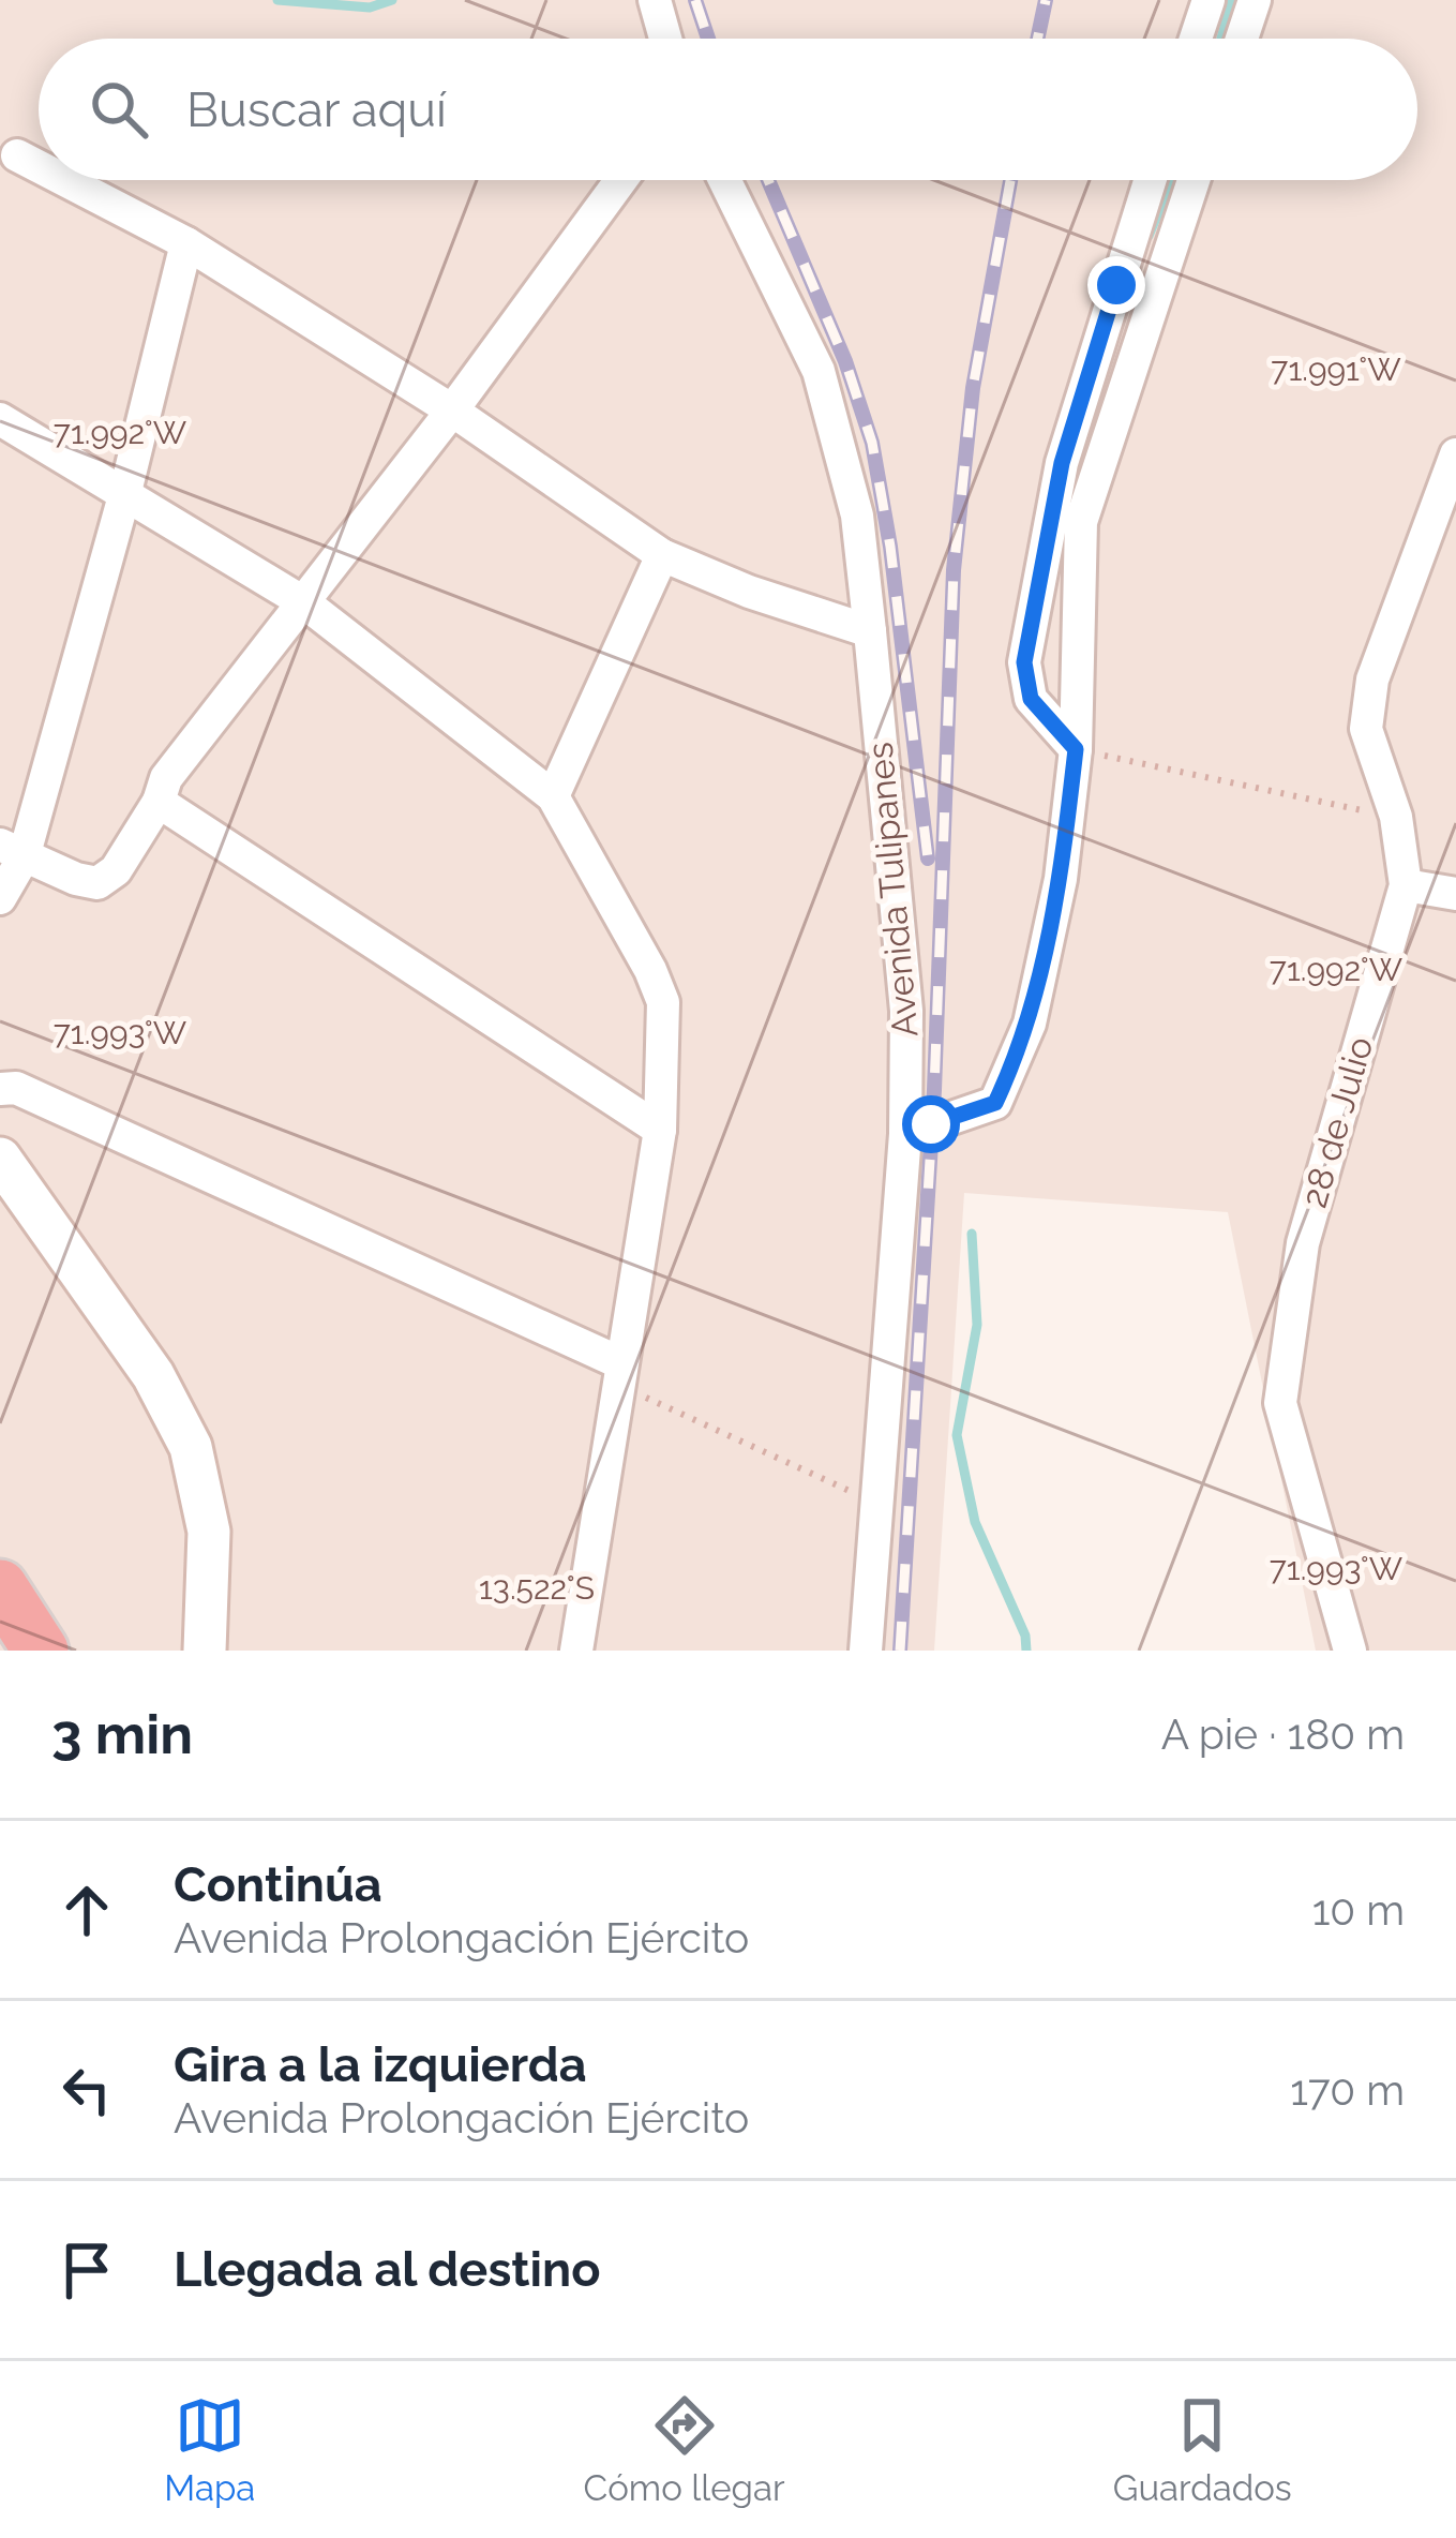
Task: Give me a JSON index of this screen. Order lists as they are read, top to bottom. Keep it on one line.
{"streets":{"street":["Avenida Tulipanes","28 de Julio"]},"page":{"search":"Buscar aquí","heading":["3 min","A pie · 180 m"],"list":[["Continúa","Avenida Prolongación Ejército","10 m"],["Gira a la izquierda","Avenida Prolongación Ejército","170 m"],"Llegada al destino"],"nav":["Mapa","Cómo llegar","Guardados"]},"coordinates":["71.991°W","71.992°W","71.993°W","13.522°S"]}
